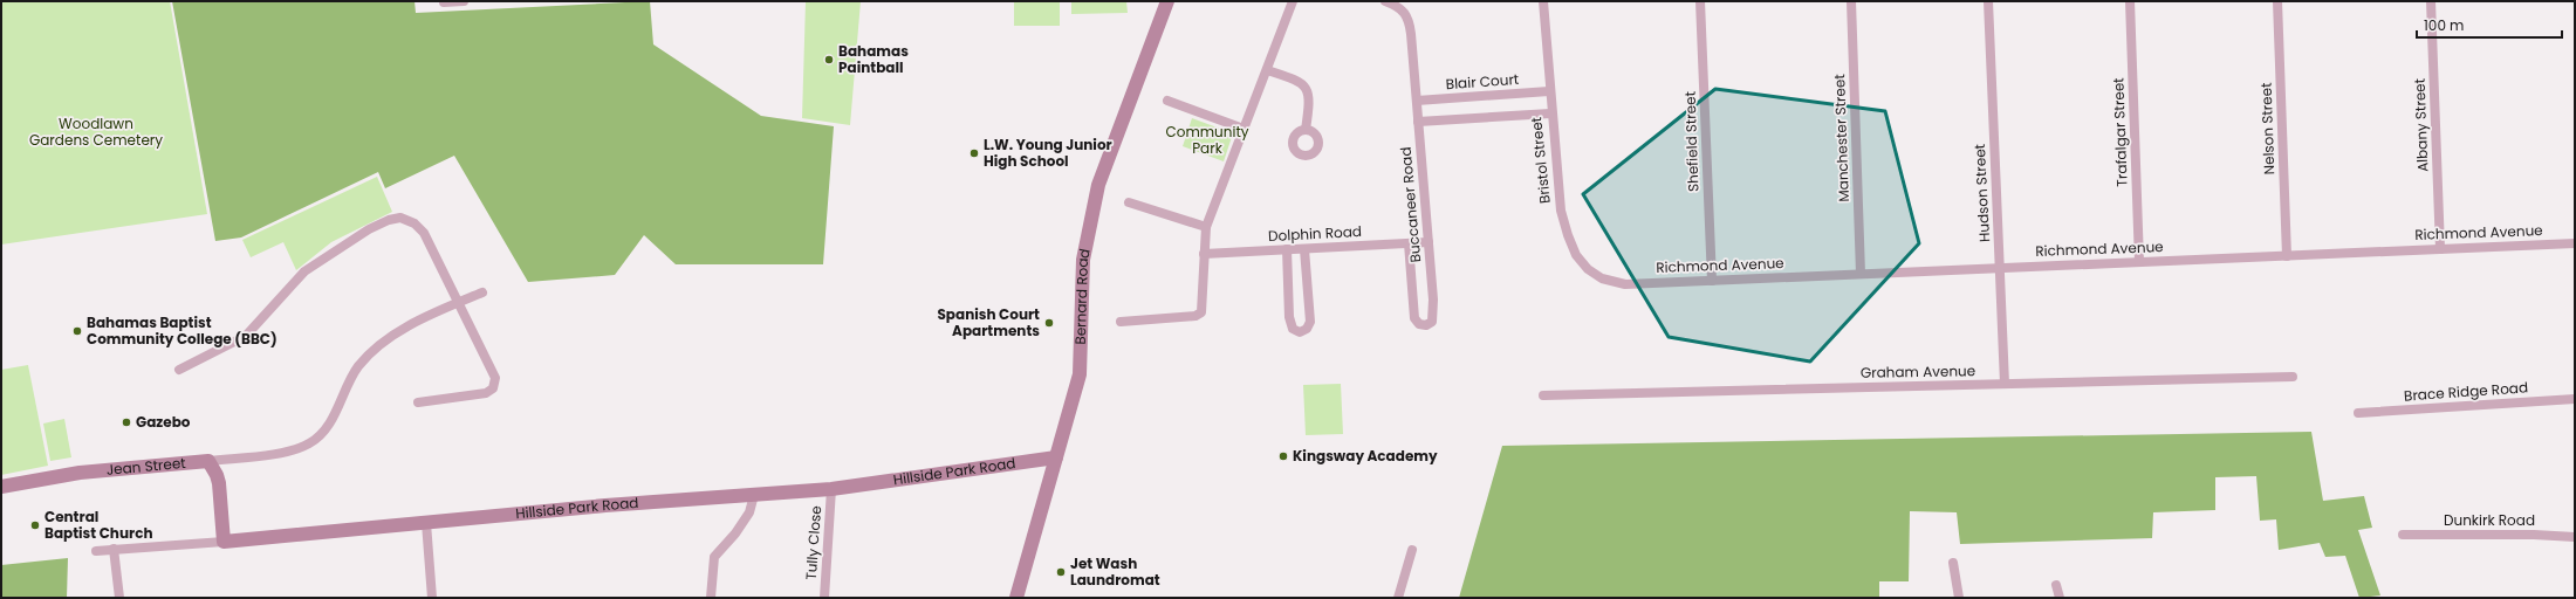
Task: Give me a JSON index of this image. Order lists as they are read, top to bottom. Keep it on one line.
{"streets":{"street":["Blair Court","Albany Street","Nelson Street","Trafalgar Street","Manchester Street","Shefield Street","Bristol Street","Hudson Street","Buccaneer Road","Richmond Avenue","Dolphin Road","Bernard Road","Graham Avenue","Brace Ridge Road","Jean Street","Hillside Park Road","Dunkirk Road","Tully Close"]},"crossings":[["Blair Court","Bristol Street"],["Blair Court","Buccaneer Road"],["Albany Street","Richmond Avenue"],["Nelson Street","Richmond Avenue"],["Trafalgar Street","Richmond Avenue"],["Manchester Street","Richmond Avenue"],["Shefield Street","Richmond Avenue"],["Bristol Street","Richmond Avenue"],["Hudson Street","Richmond Avenue"],["Hudson Street","Graham Avenue"],["Buccaneer Road","Dolphin Road"],["Bernard Road","Hillside Park Road"],["Hillside Park Road","Tully Close"]],"parks":["Woodlawn Gardens Cemetery","Community Park"],"places":["Bahamas Paintball","L.W. Young Junior High School","Spanish Court Apartments","Bahamas Baptist Community College (BBC)","Gazebo","Kingsway Academy","Central Baptist Church","Jet Wash Laundromat"],"scale_bar":"100 m"}
